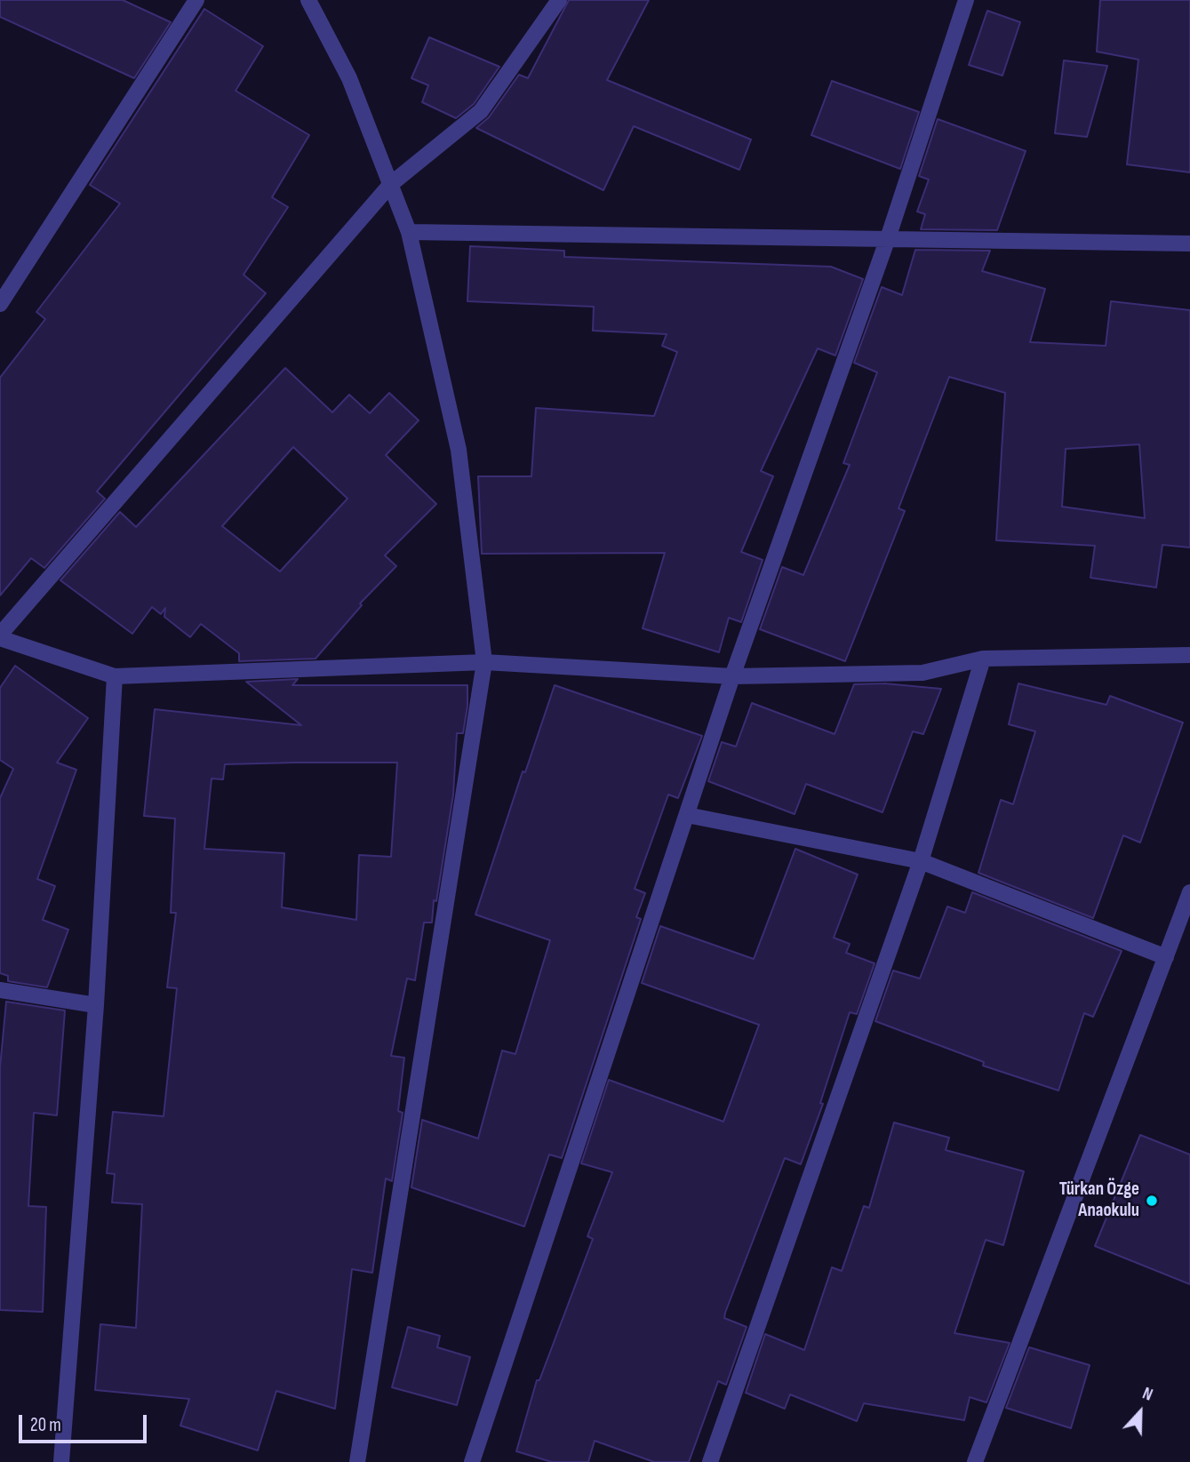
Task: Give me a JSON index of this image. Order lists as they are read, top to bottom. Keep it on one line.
{"places":["Türkan Özge Anaokulu"],"scale_bar":"20 m","north":"top"}
